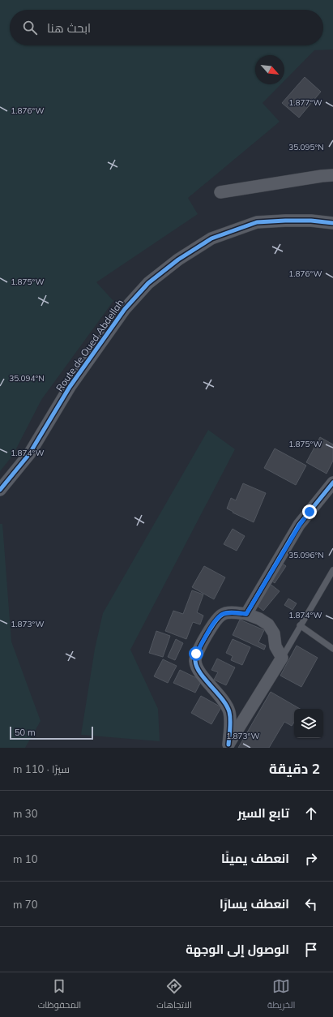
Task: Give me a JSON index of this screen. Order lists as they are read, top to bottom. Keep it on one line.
{"streets":{"street":["Route de Oued Abdellah"]},"scale_bar":"50 m","north":"bottom right","page":{"search":"ابحث هنا","scale":"50 m","heading":["2 دقيقة","سيرًا · 110 m"],"list":[["تابع السير","30 m"],["انعطف يمينًا","10 m"],["انعطف يسارًا","70 m"],"الوصول إلى الوجهة"],"nav":["الخريطة","الاتجاهات","المحفوظات"]},"coordinates":["1.877°W","1.876°W","35.095°N","1.875°W","35.094°N","1.874°W","35.096°N","1.873°W"]}
